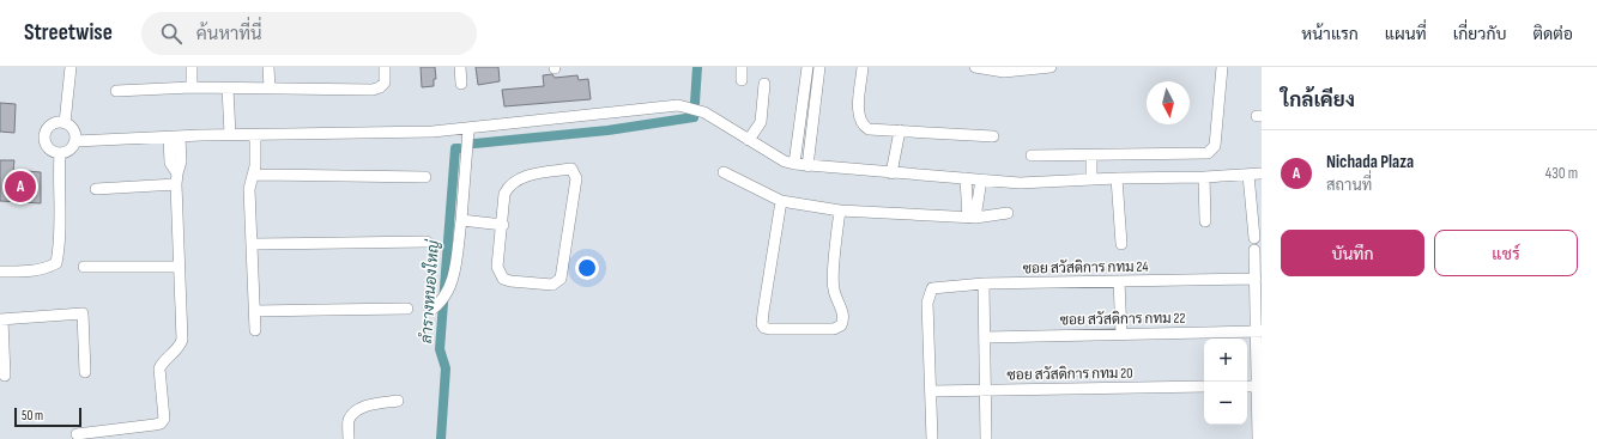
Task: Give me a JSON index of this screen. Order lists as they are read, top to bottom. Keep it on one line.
{"streets":{"street":["ซอย สวัสดิการ กทม 24","ซอย สวัสดิการ กทม 22","ซอย สวัสดิการ กทม 20"]},"crossings":[["ซอย สวัสดิการ กทม 24","ซอย สวัสดิการ กทม 20"]],"water":["ลำรางหนองใหญ่"],"scale_bar":"50 m","north":"bottom","page":{"header":"Streetwise","search":"ค้นหาที่นี่","nav":["หน้าแรก","แผนที่","เกี่ยวกับ","ติดต่อ"],"heading":"ใกล้เคียง","list":[{"mark":"A","name":"Nichada Plaza","note":"สถานที่","value":"430 m"}],"pins":"A","buttons":["บันทึก","แชร์"],"map_buttons":["+","−"],"scale":"50 m"}}
